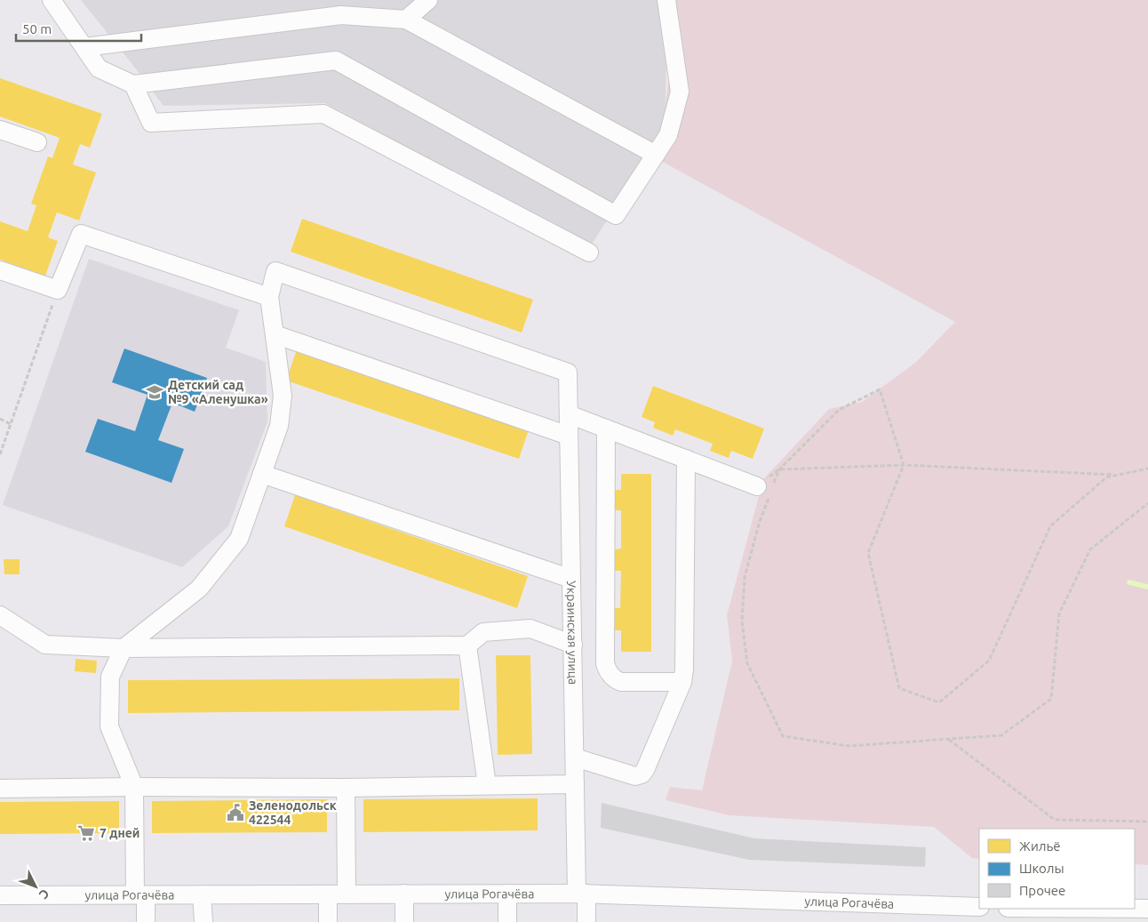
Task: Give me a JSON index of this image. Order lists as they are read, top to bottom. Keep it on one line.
{"streets":{"street":["Украинская улица","улица Рогачёва"]},"crossings":[["Украинская улица","улица Рогачёва"]],"places":{"school or university":["Детский сад №9 «Аленушка»"],"public building":["Зеленодольск 422544"],"supermarket":["7 дней"]},"legend":["Жильё","Школы","Прочее"],"scale_bar":"50 m","north":"bottom right"}
